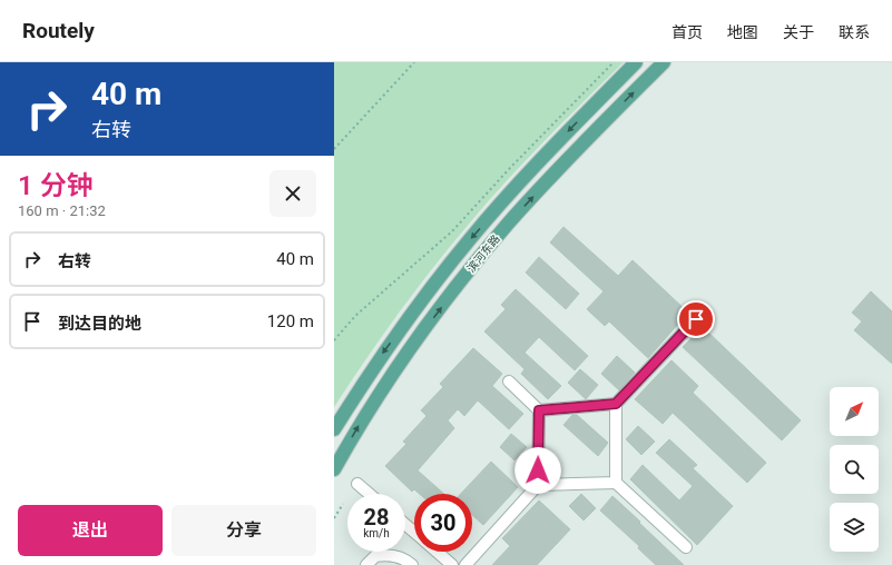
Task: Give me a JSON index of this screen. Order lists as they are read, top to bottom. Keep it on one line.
{"streets":{"main road":["滨河东路"]},"north":"top right","page":{"header":"Routely","nav":["首页","地图","关于","联系"],"turn":["40 m","右转"],"heading":["1 分钟","160 m · 21:32"],"list":[{"name":"右转","value":"40 m"},{"name":"到达目的地","value":"120 m"}],"speed":"28 km/h","limit":"30","buttons":["退出","分享"]}}
